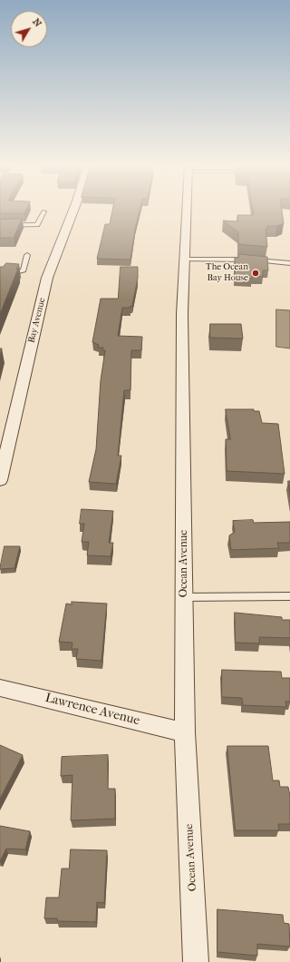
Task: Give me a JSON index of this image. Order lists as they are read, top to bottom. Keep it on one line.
{"streets":{"street":["Bay Avenue","Ocean Avenue","Lawrence Avenue"]},"crossings":[["Ocean Avenue","Lawrence Avenue"]],"places":["The Ocean Bay House"],"north":"top right"}
